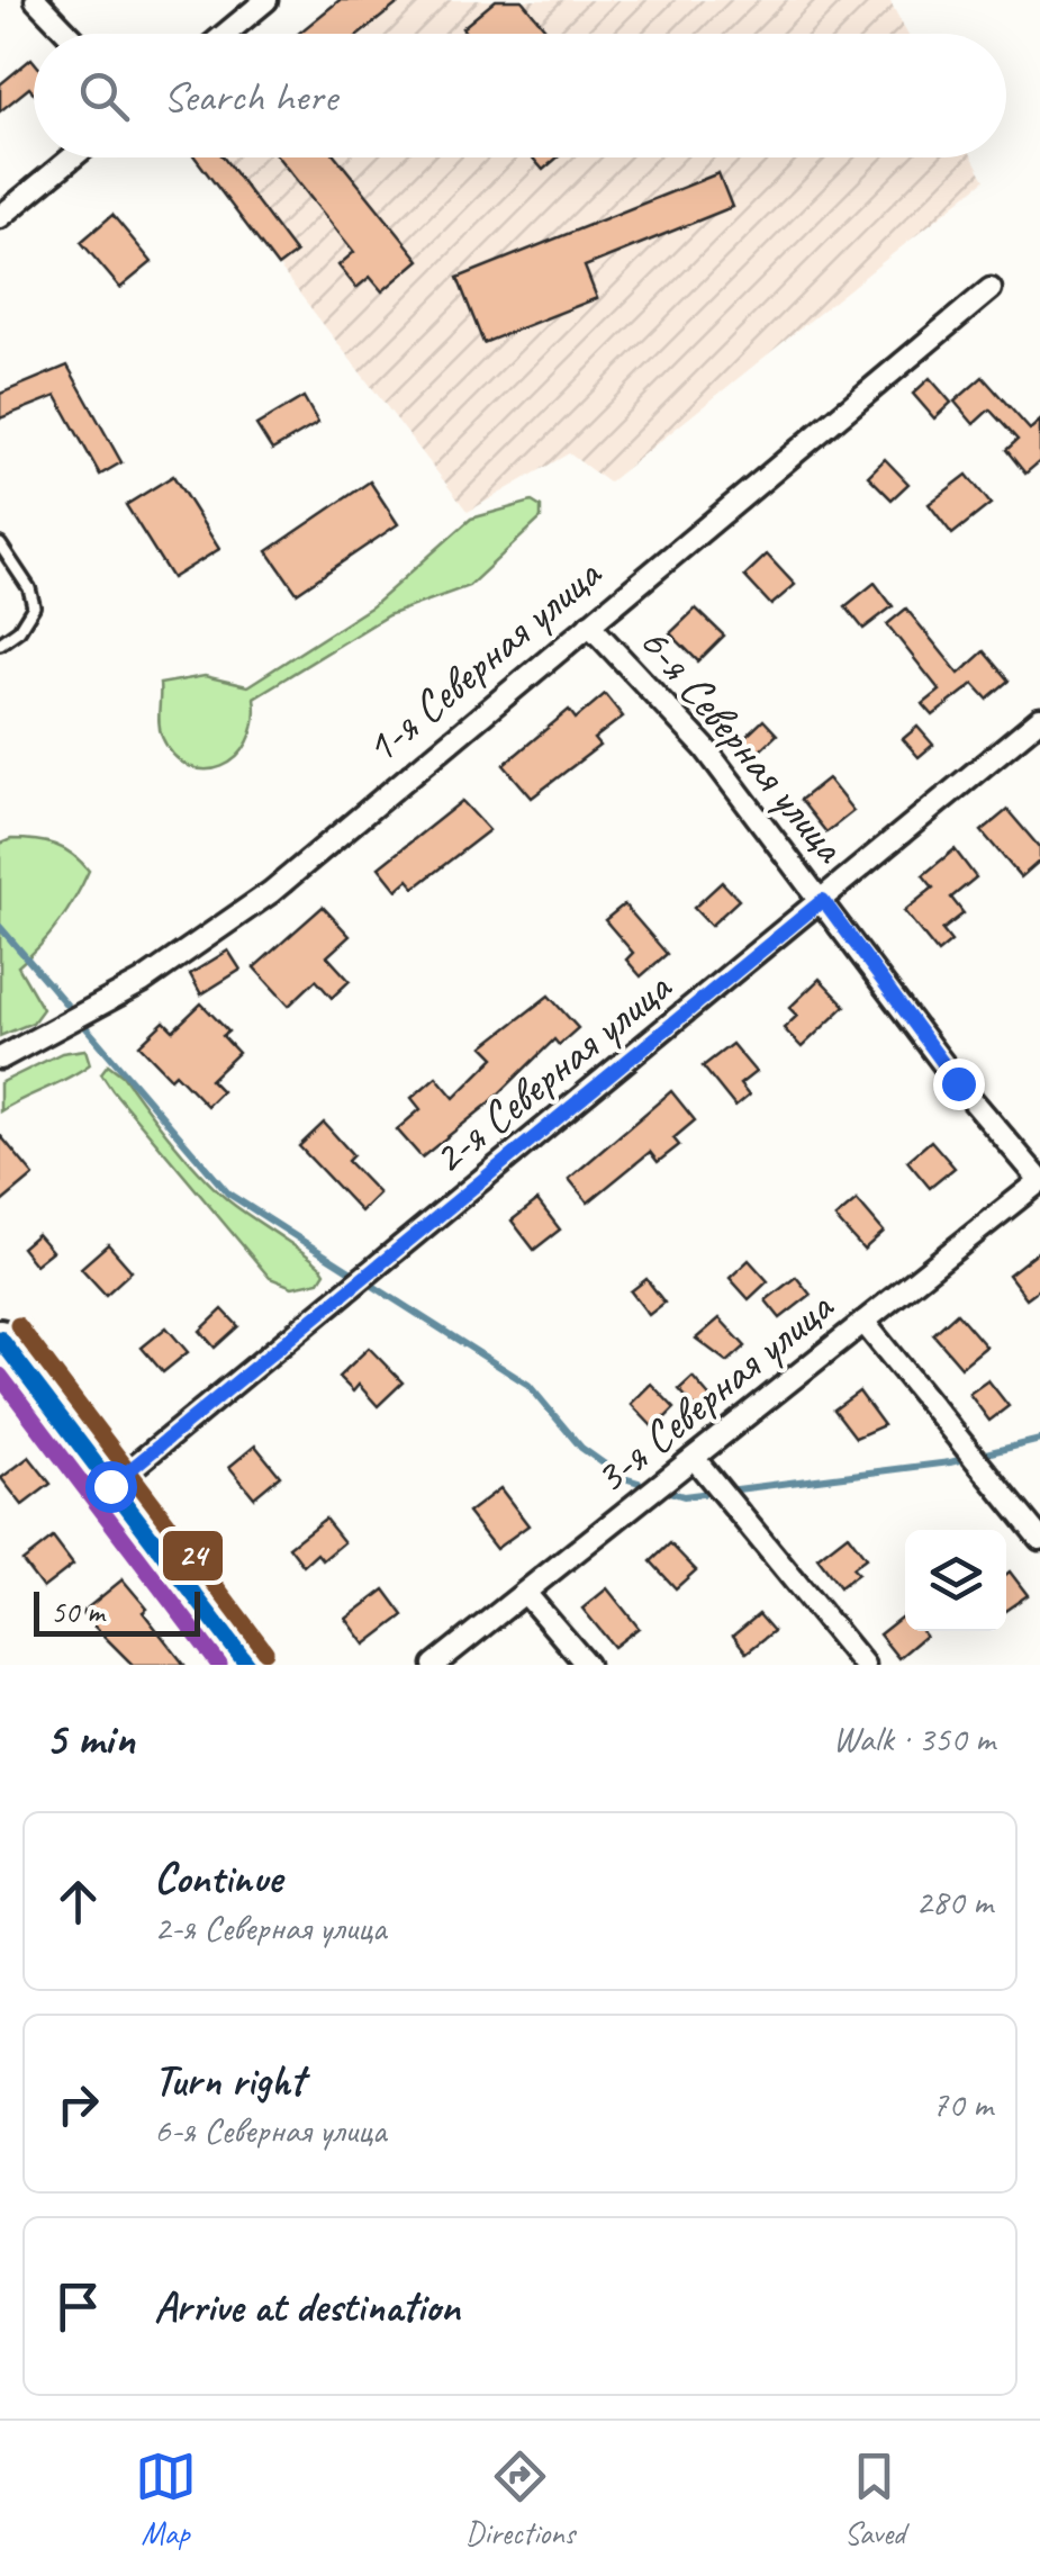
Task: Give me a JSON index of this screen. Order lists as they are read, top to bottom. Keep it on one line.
{"streets":{"street":["1-я Северная улица","6-я Северная улица","2-я Северная улица","3-я Северная улица"]},"crossings":[["1-я Северная улица","6-я Северная улица"],["6-я Северная улица","2-я Северная улица"],["6-я Северная улица","3-я Северная улица"]],"lines":["transit line 24"],"scale_bar":"50 m","page":{"search":"Search here","scale":"50 m","heading":["5 min","Walk · 350 m"],"list":[["Continue","2-я Северная улица","280 m"],["Turn right","6-я Северная улица","70 m"],"Arrive at destination"],"nav":["Map","Directions","Saved"]}}
